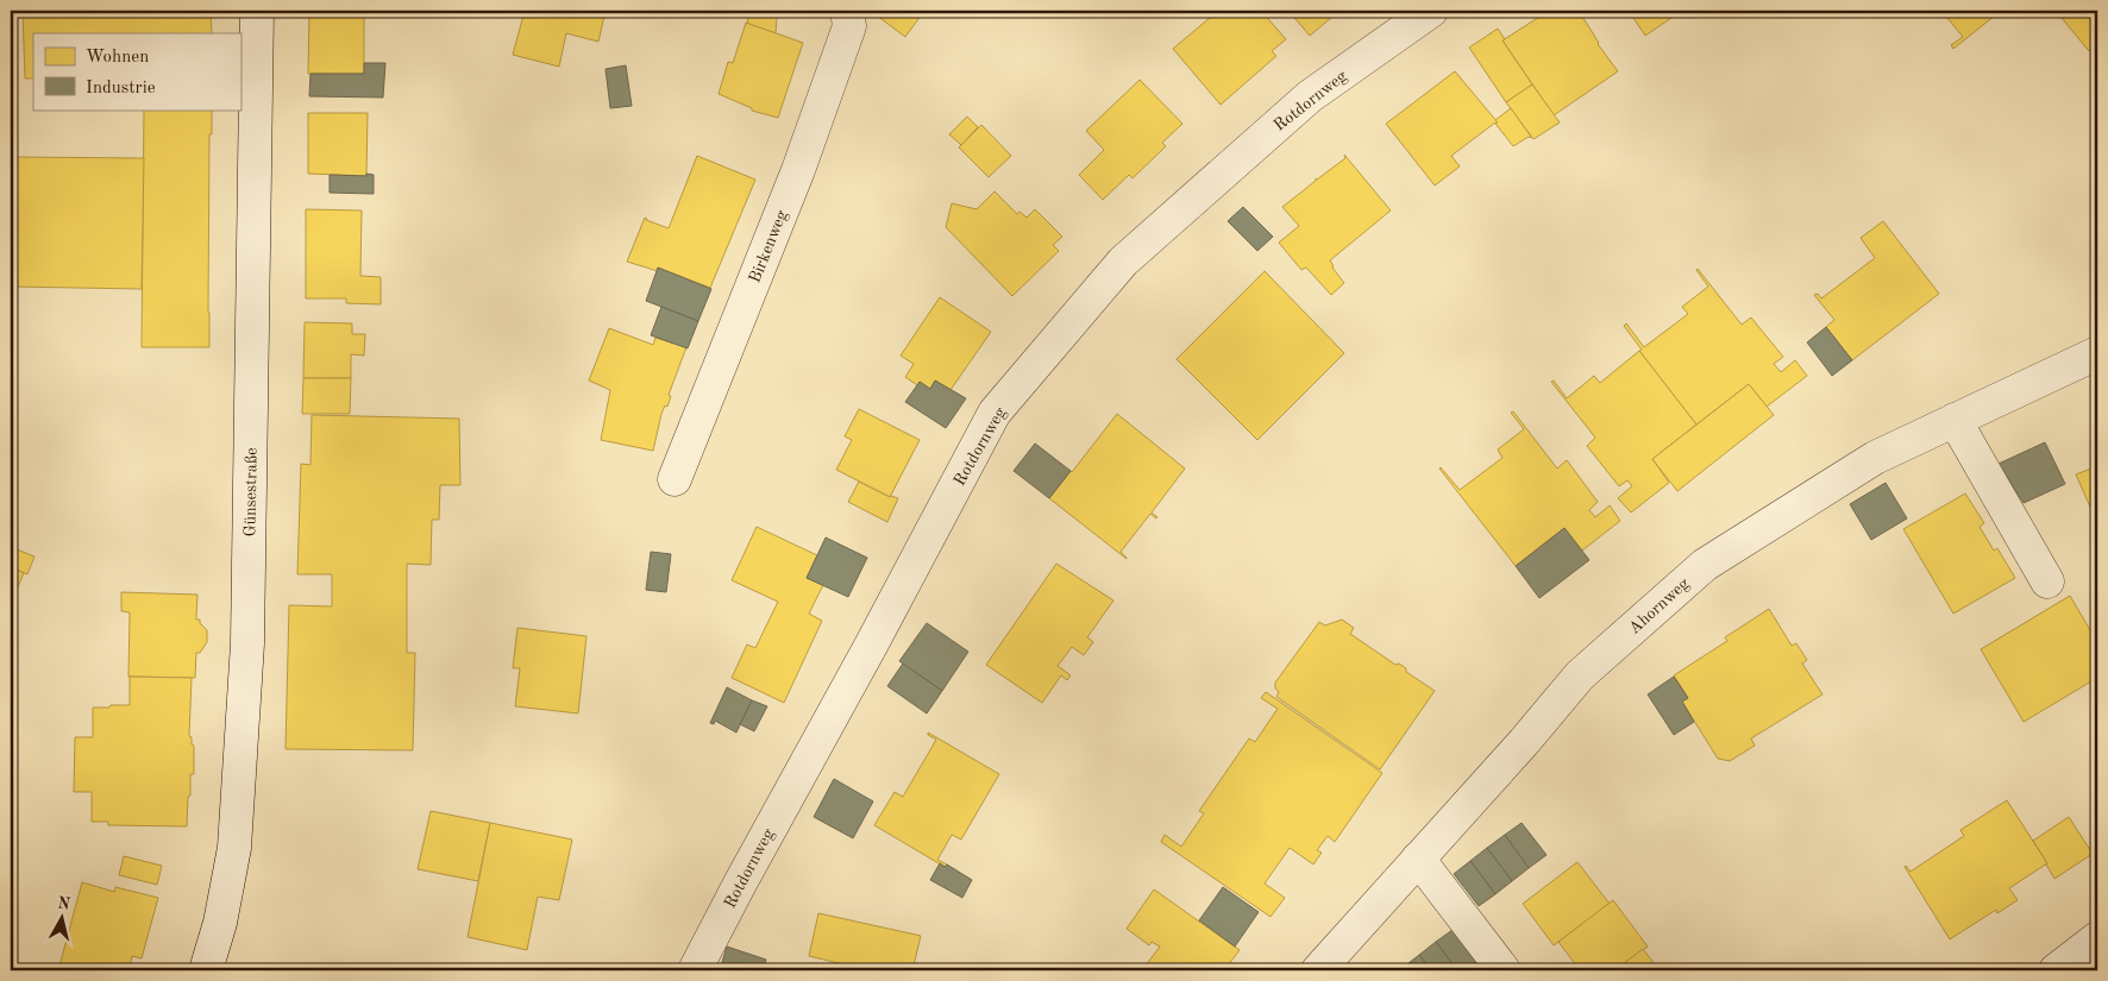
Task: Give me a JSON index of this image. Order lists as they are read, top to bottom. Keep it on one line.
{"streets":{"street":["Rotdornweg","Birkenweg","Günsestraße","Ahornweg"]},"legend":["Wohnen","Industrie"],"north":"top"}
